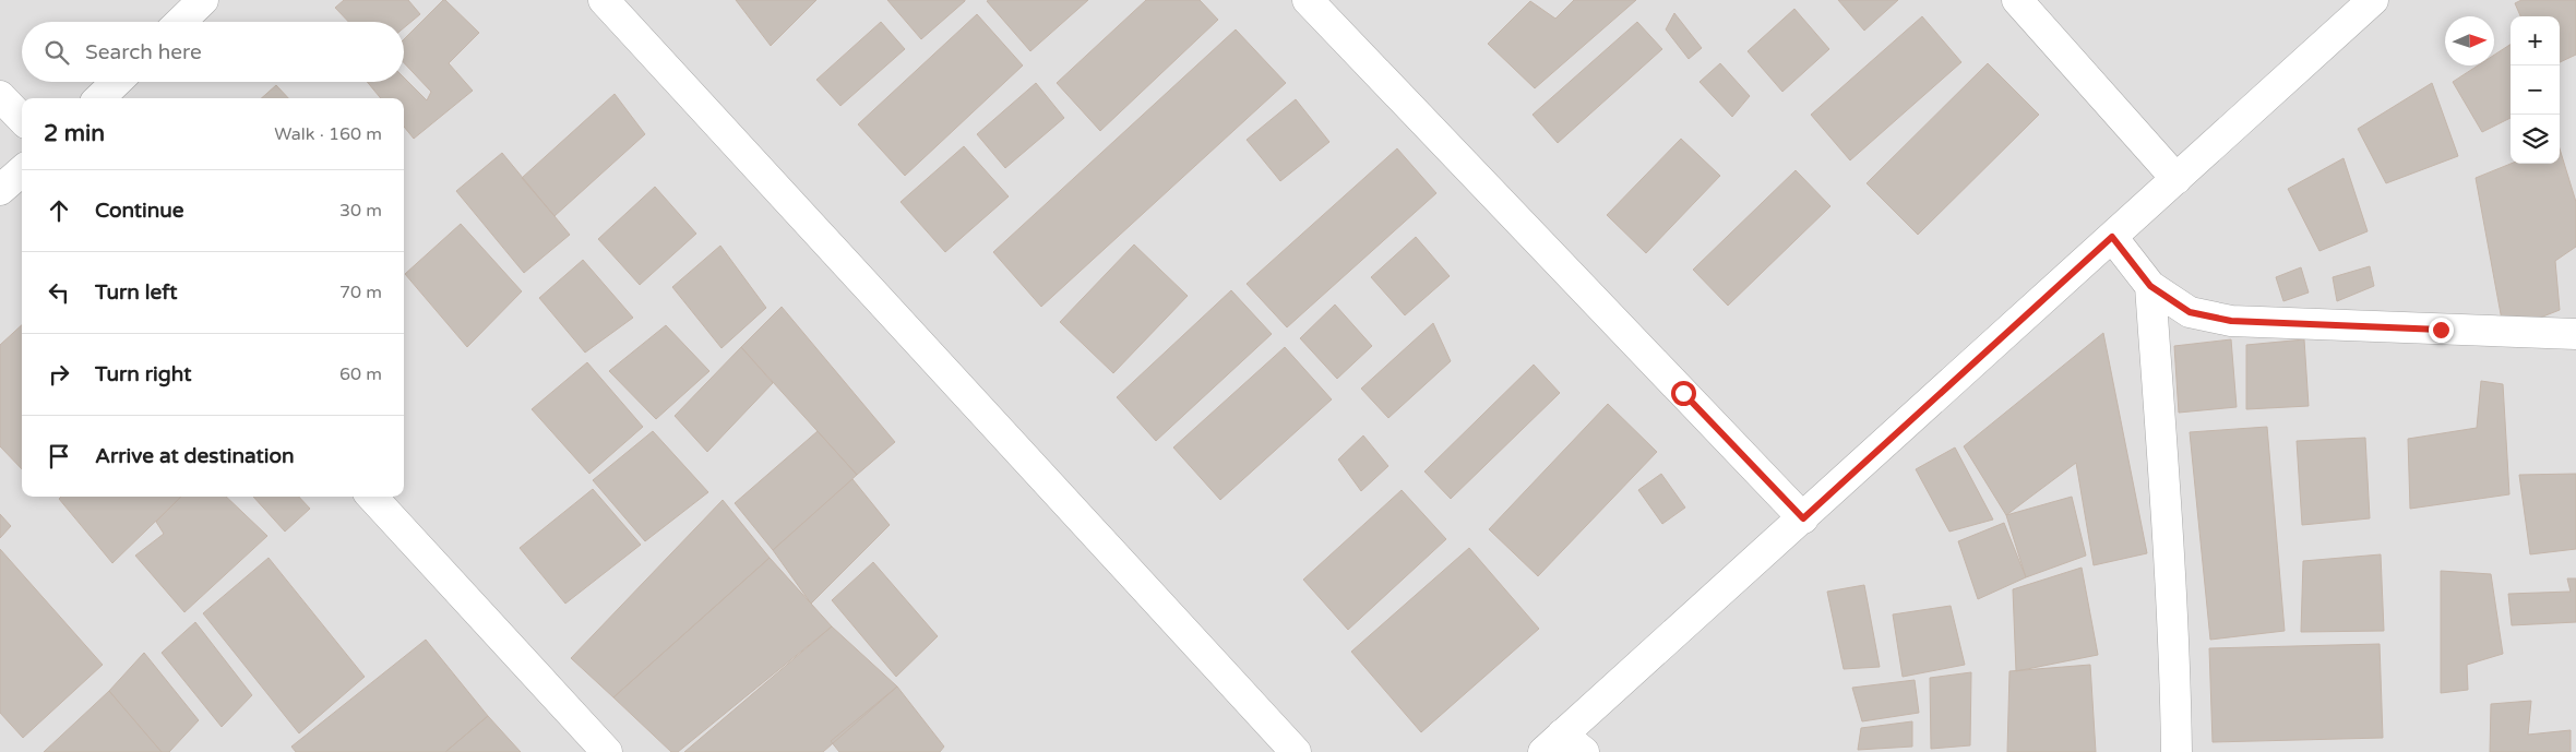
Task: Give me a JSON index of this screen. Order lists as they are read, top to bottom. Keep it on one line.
{"north":"right","page":{"map_buttons":["+","−"],"search":"Search here","heading":["2 min","Walk · 160 m"],"list":[["Continue","30 m"],["Turn left","70 m"],["Turn right","60 m"],"Arrive at destination"]}}
